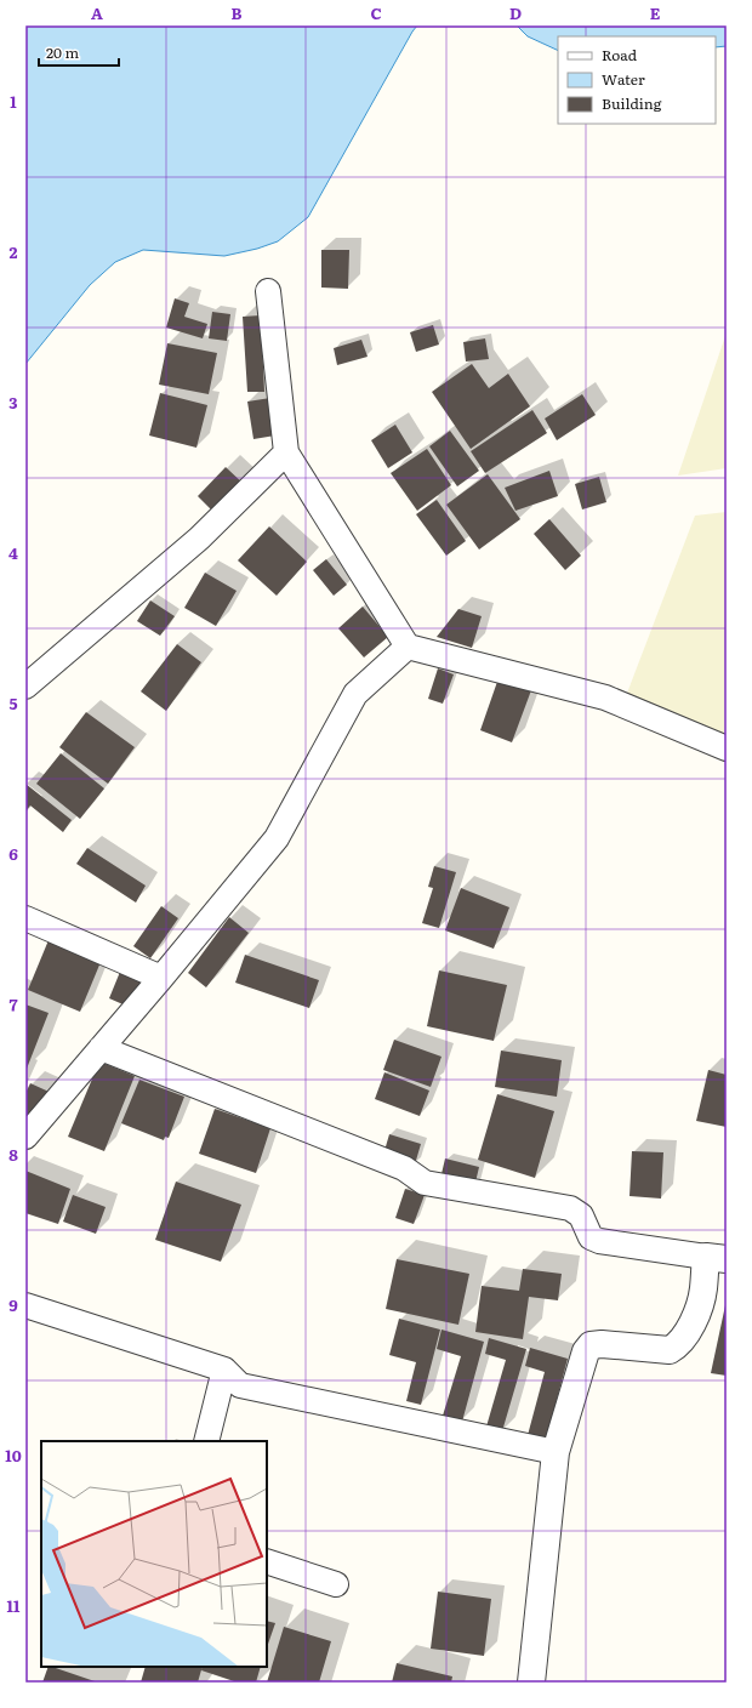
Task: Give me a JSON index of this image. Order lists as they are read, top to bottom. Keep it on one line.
{"legend":["Road","Water","Building"],"scale_bar":"20 m","grid":{"columns":["A","B","C","D","E"],"rows":["1","2","3","4","5","6","7","8","9","10","11"]}}
